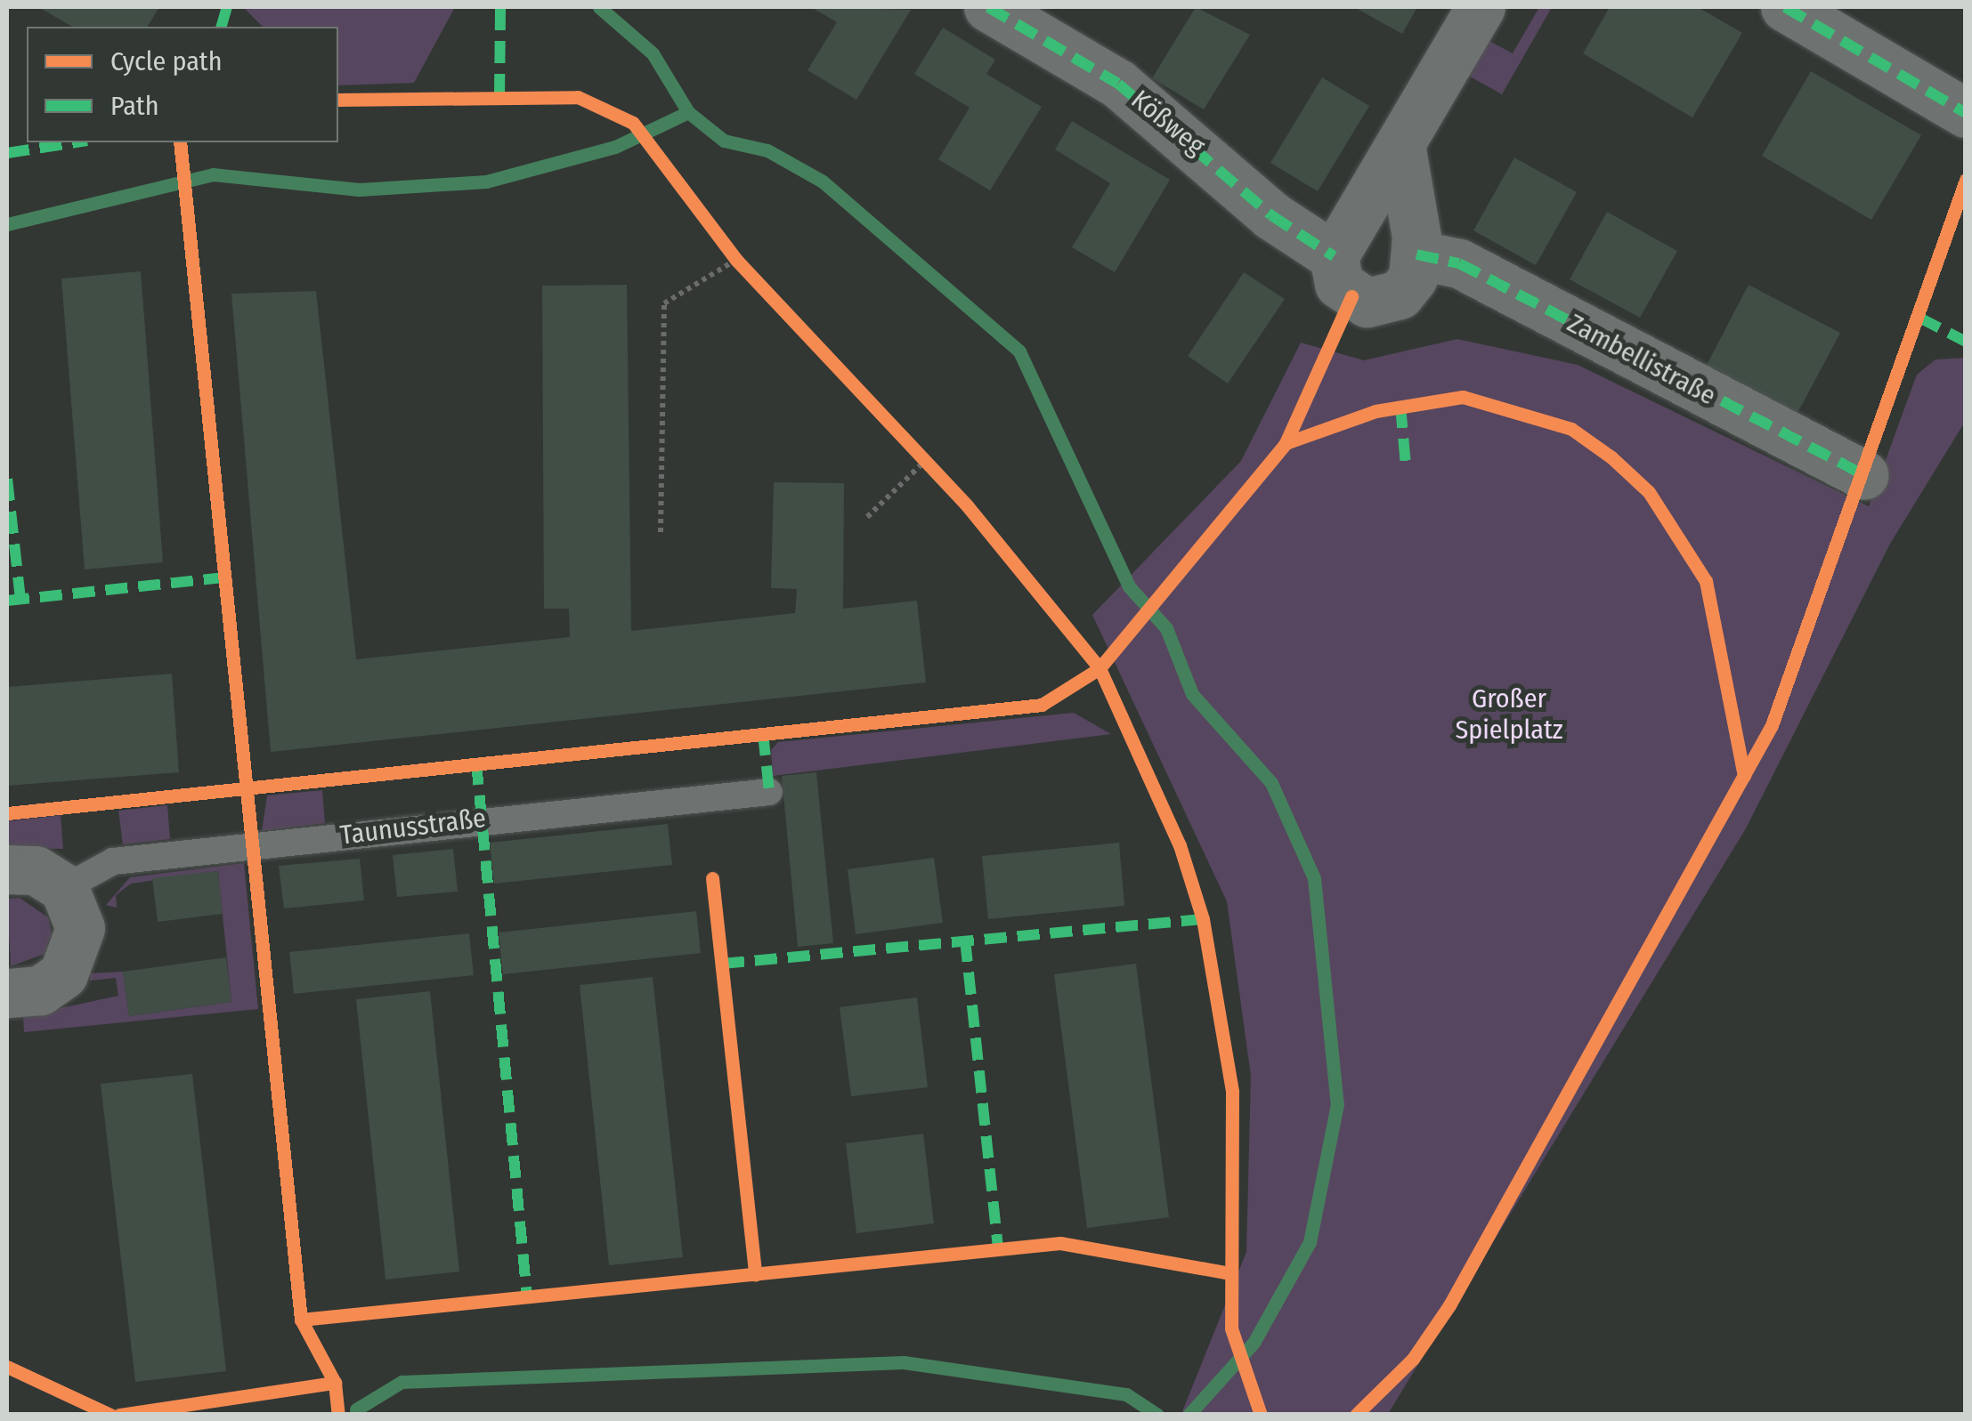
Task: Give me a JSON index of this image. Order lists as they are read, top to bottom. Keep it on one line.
{"streets":{"street":["Kößweg","Zambellistraße"],"lane":["Taunusstraße"]},"parks":["Großer Spielplatz"],"legend":["Cycle path","Path"]}
